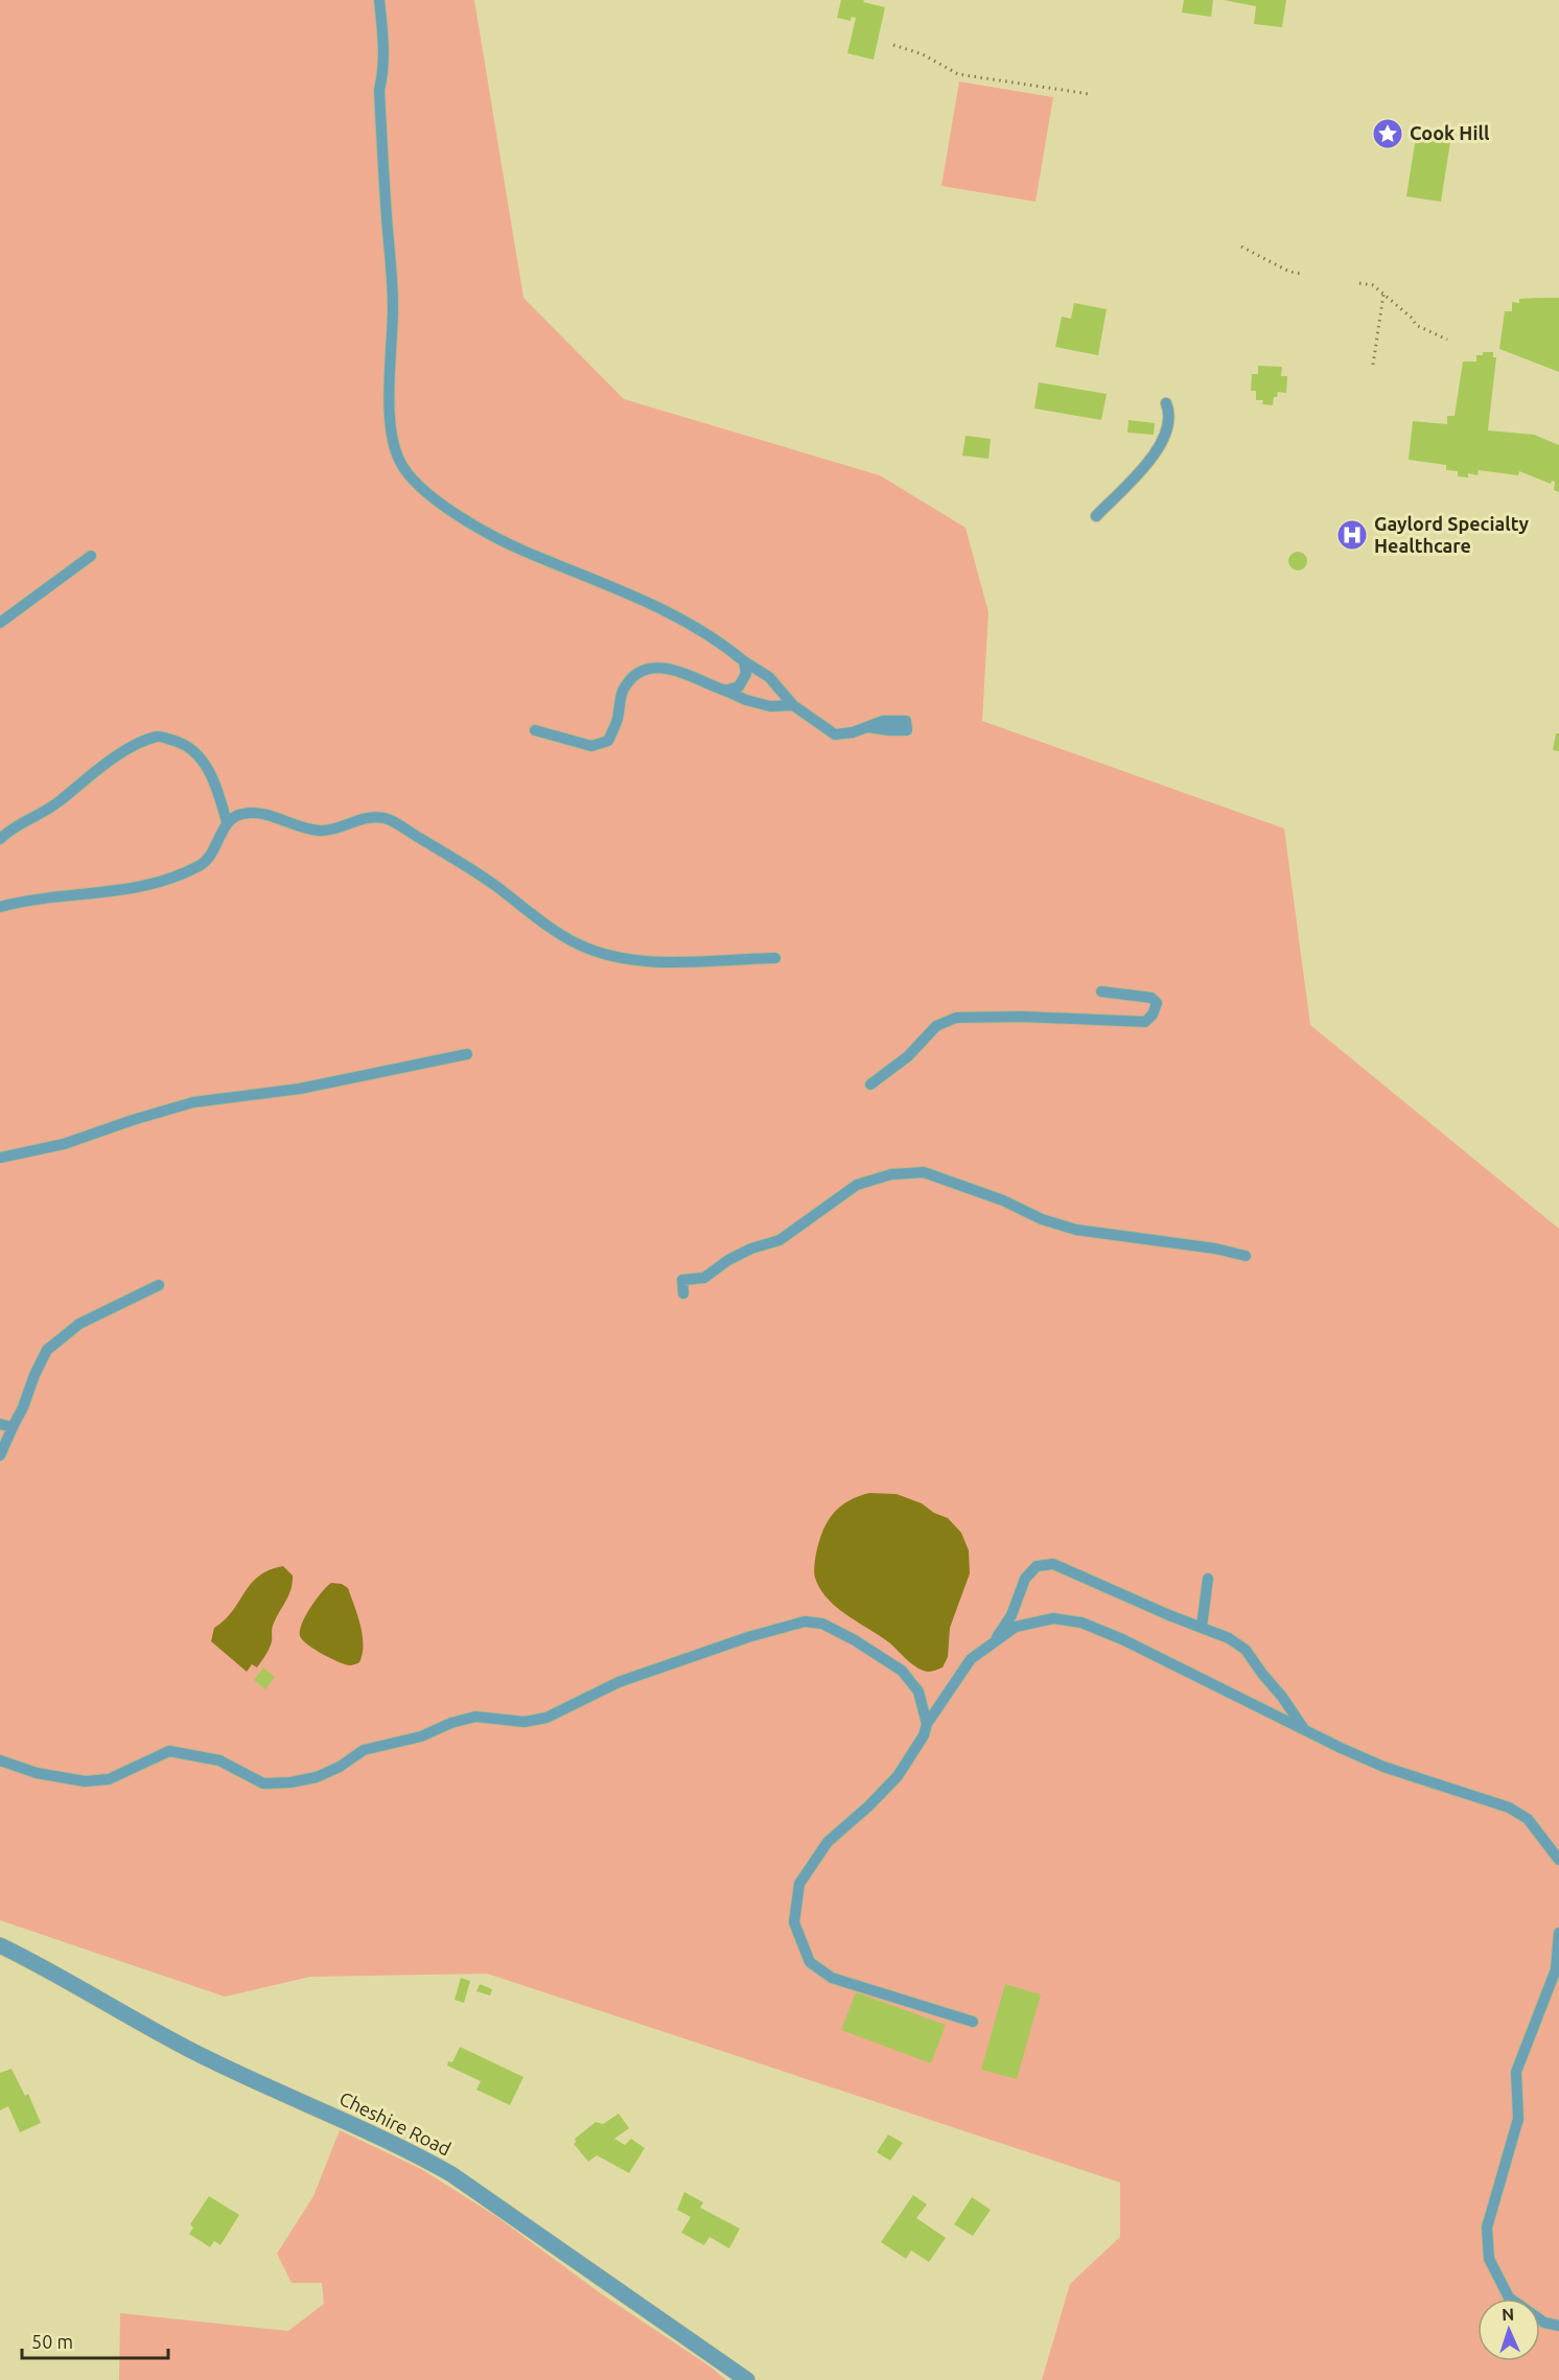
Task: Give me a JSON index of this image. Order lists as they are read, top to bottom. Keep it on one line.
{"streets":{"street":["Cheshire Road"]},"places":{"place":["Cook Hill"],"hospital":["Gaylord Specialty Healthcare"]},"scale_bar":"50 m","north":"top"}
